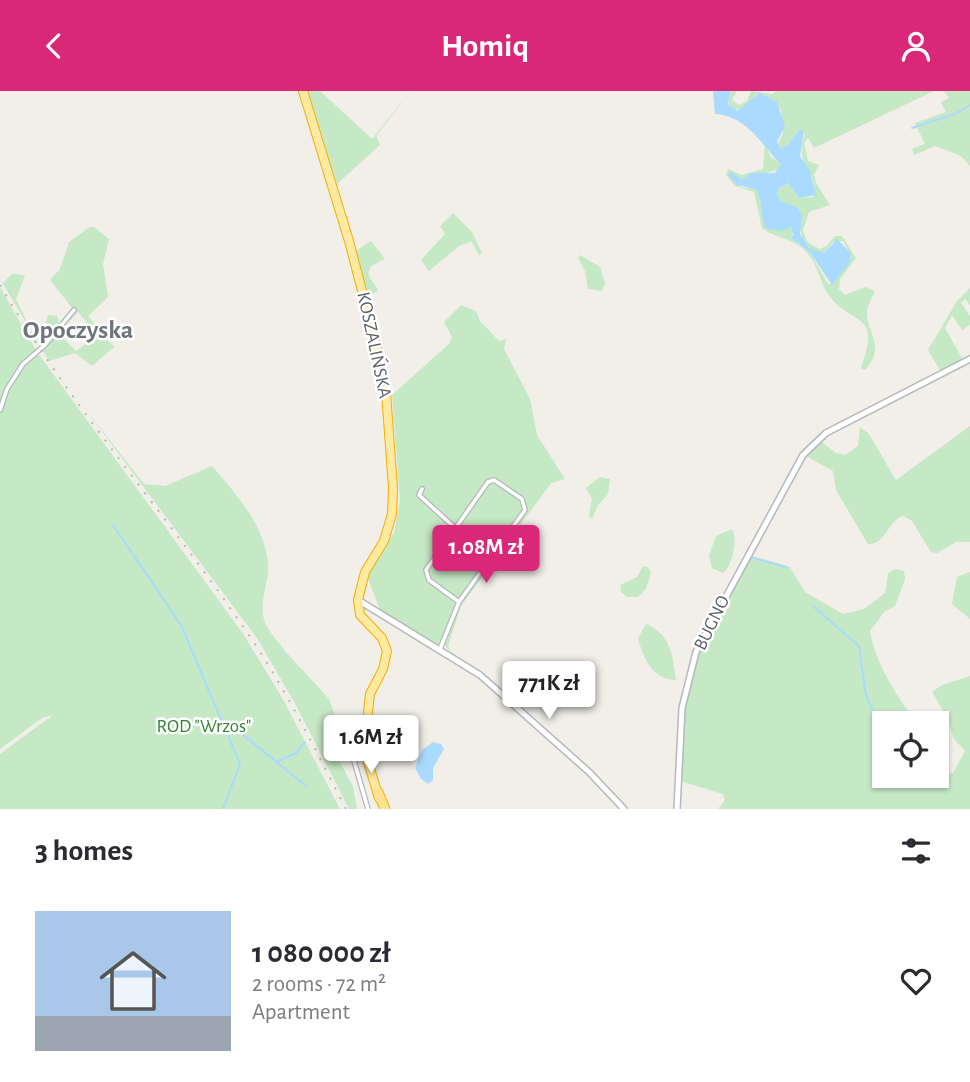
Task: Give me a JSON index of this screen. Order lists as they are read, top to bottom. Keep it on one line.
{"streets":{"highway":["KOSZALIŃSKA"],"street":["BUGNO"]},"districts":["Opoczyska"],"parks":["ROD \"Wrzos\""],"page":{"header":"Homiq","price":["1.08M zł","771K zł","1.6M zł"],"heading":"3 homes","list":[{"name":"1 080 000 zł","note":"2 rooms · 72 m² · Apartment"}]}}
